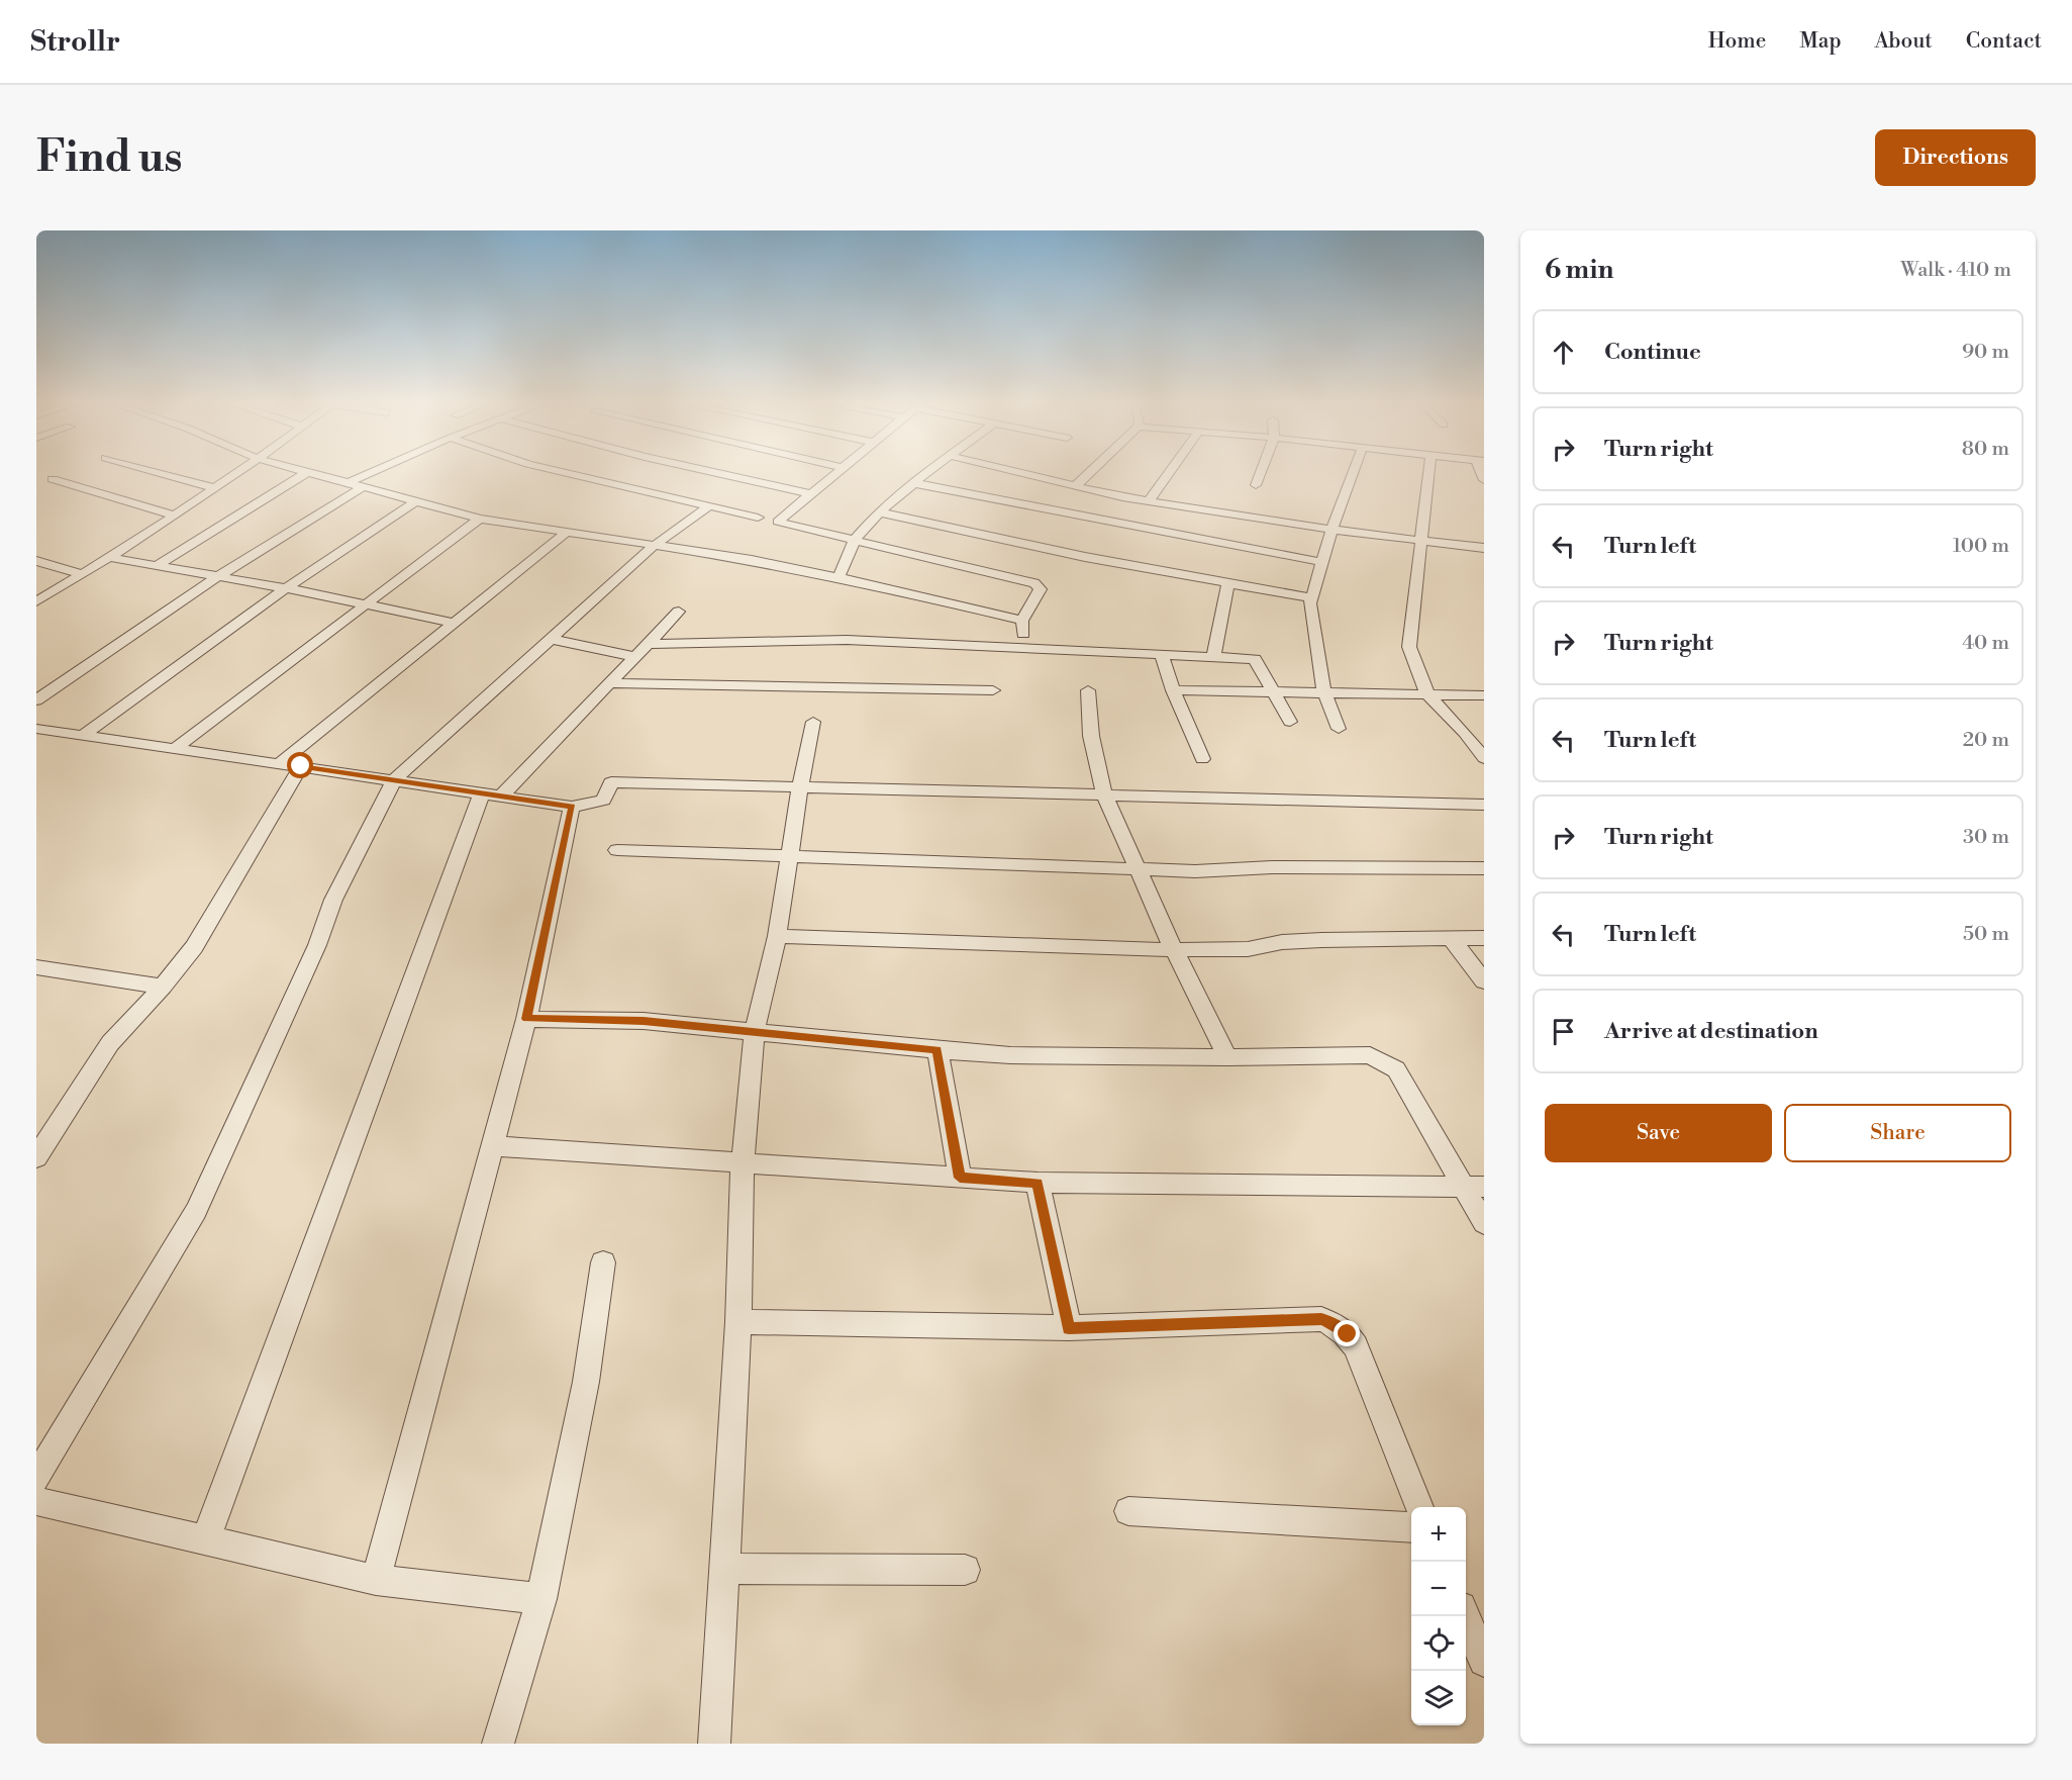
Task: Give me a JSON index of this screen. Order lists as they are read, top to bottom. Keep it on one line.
{"page":{"header":"Strollr","nav":["Home","Map","About","Contact"],"buttons":["Directions",["Save","Share"]],"title":"Find us","heading":["6 min","Walk · 410 m"],"list":[["Continue","90 m"],["Turn right","80 m"],["Turn left","100 m"],["Turn right","40 m"],["Turn left","20 m"],["Turn right","30 m"],["Turn left","50 m"],"Arrive at destination"],"map_buttons":["+","−"]}}
